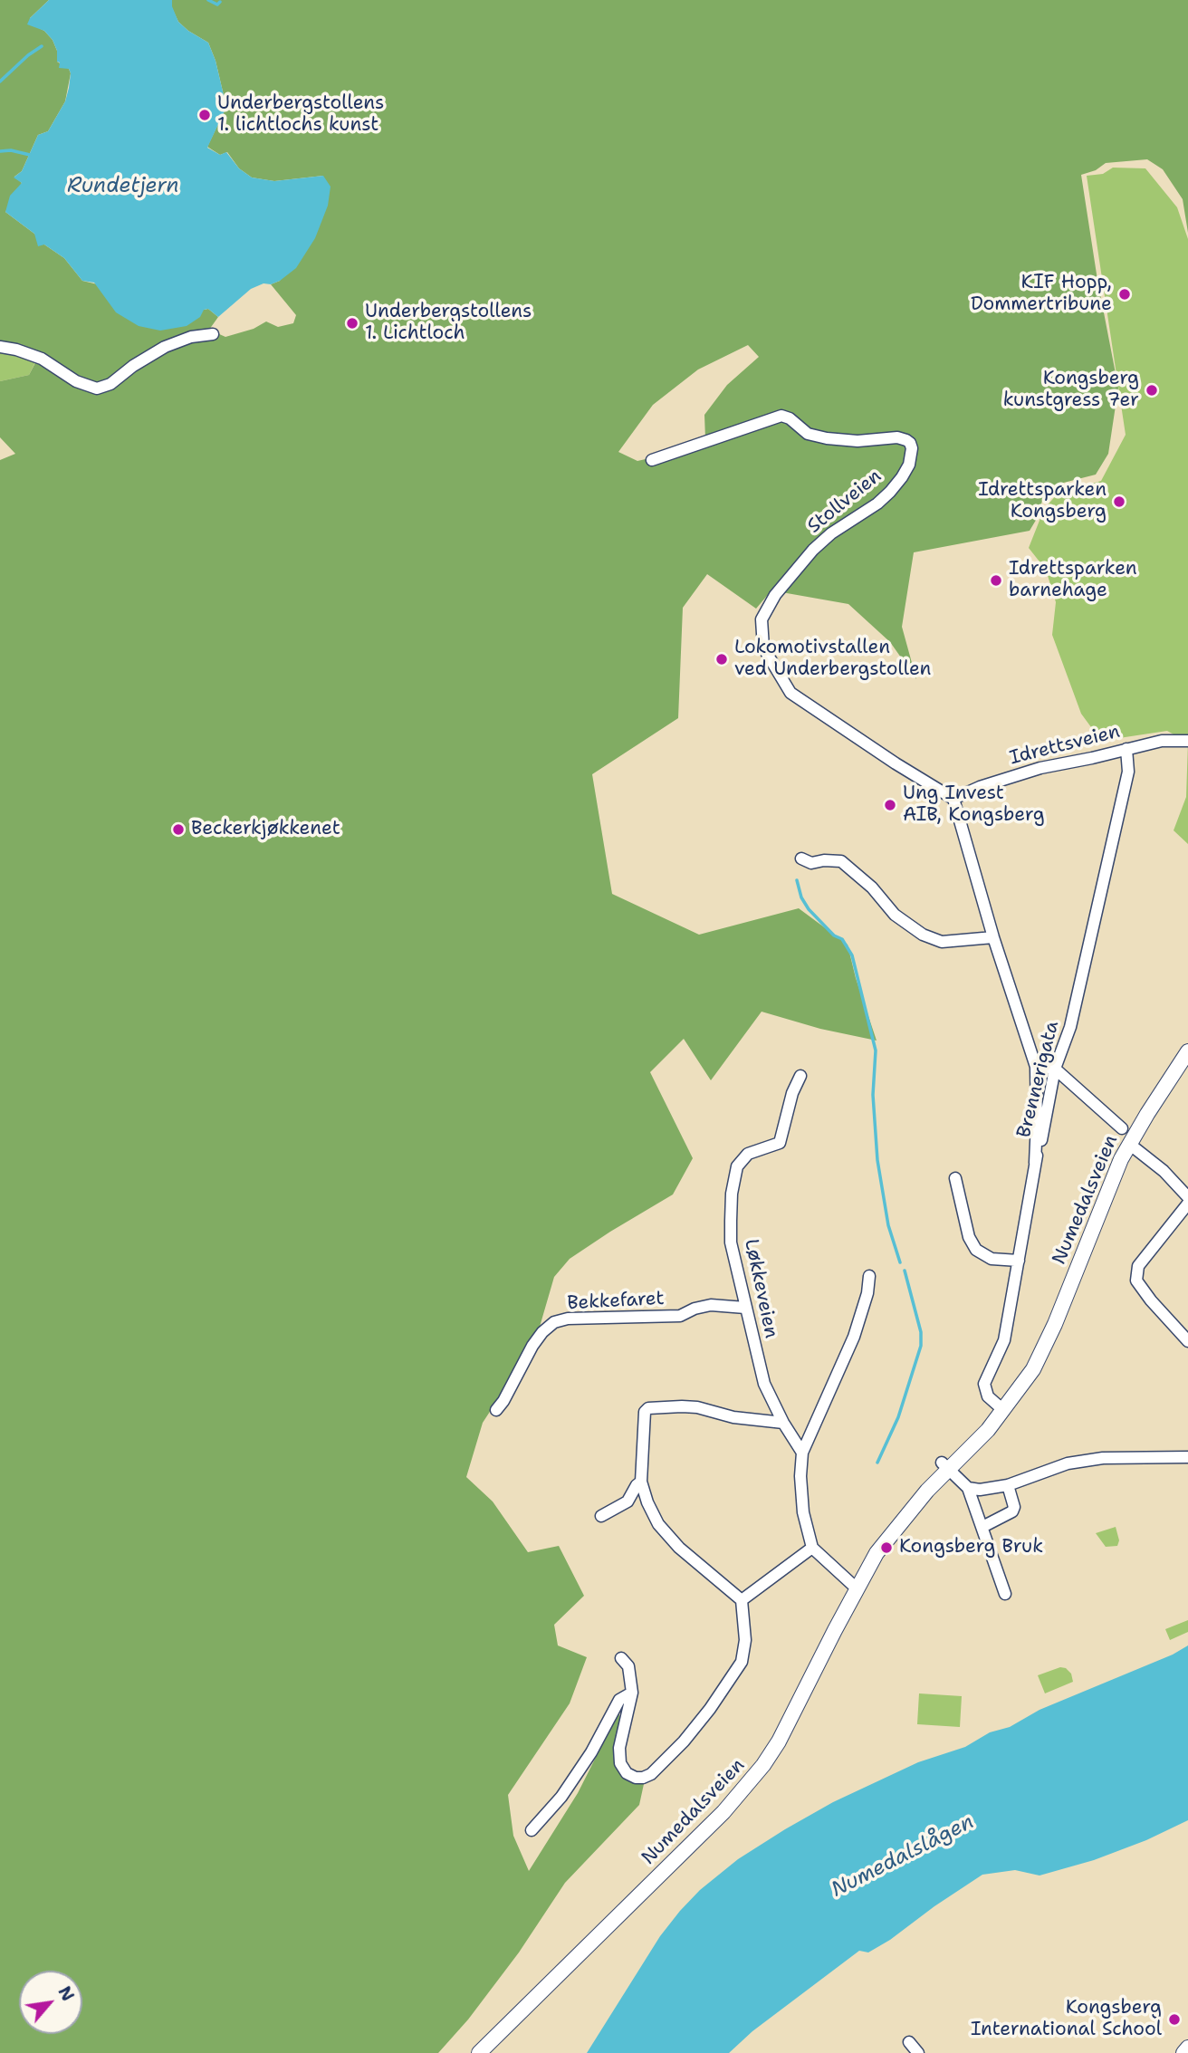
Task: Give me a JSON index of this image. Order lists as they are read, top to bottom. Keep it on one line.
{"streets":{"main road":["Numedalsveien"],"street":["Stollveien","Idrettsveien","Brennerigata","Løkkeveien","Bekkefaret"]},"crossings":[["Stollveien","Idrettsveien"],["Idrettsveien","Brennerigata"],["Brennerigata","Numedalsveien"],["Løkkeveien","Bekkefaret"]],"water":["Rundetjern","Numedalslågen"],"places":["Underbergstollens 1. lichtlochs kunst","KIF Hopp, Dommertribune","Underbergstollens 1. Lichtloch","Kongsberg kunstgress 7er","Idrettsparken Kongsberg","Idrettsparken barnehage","Lokomotivstallen ved Underbergstollen","Ung Invest AIB, Kongsberg","Beckerkjøkkenet","Kongsberg Bruk","Kongsberg International School"],"north":"top right"}
